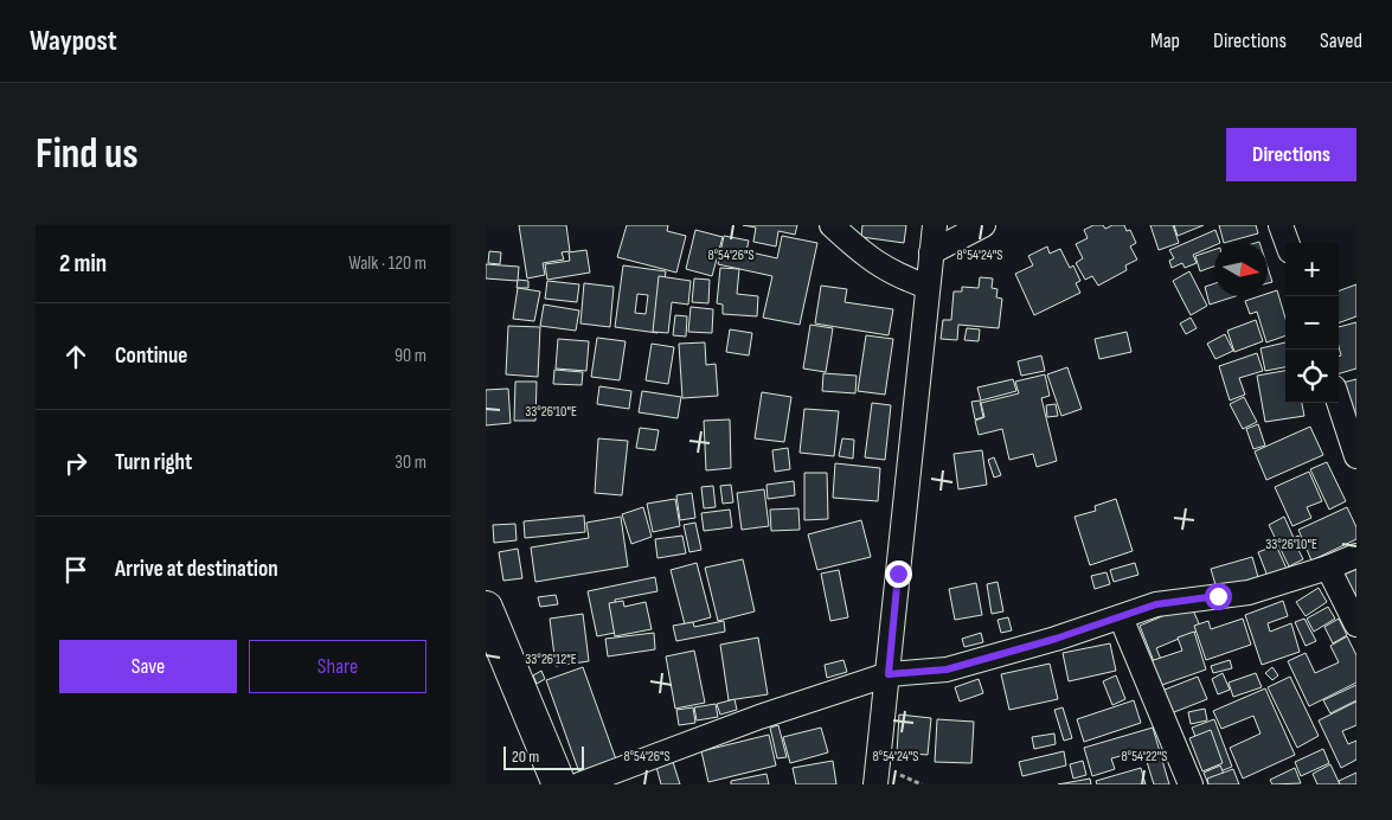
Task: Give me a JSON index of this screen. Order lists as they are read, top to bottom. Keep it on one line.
{"scale_bar":"20 m","north":"right","page":{"header":"Waypost","nav":["Map","Directions","Saved"],"buttons":["Directions",["Save","Share"]],"title":"Find us","heading":["2 min","Walk · 120 m"],"map_buttons":["+","−"],"list":[["Continue","90 m"],["Turn right","30 m"],"Arrive at destination"],"scale":"20 m"},"coordinates":["8°54'26\"S","8°54'24\"S","33°26'10\"E","33°26'12\"E","8°54'22\"S"]}
